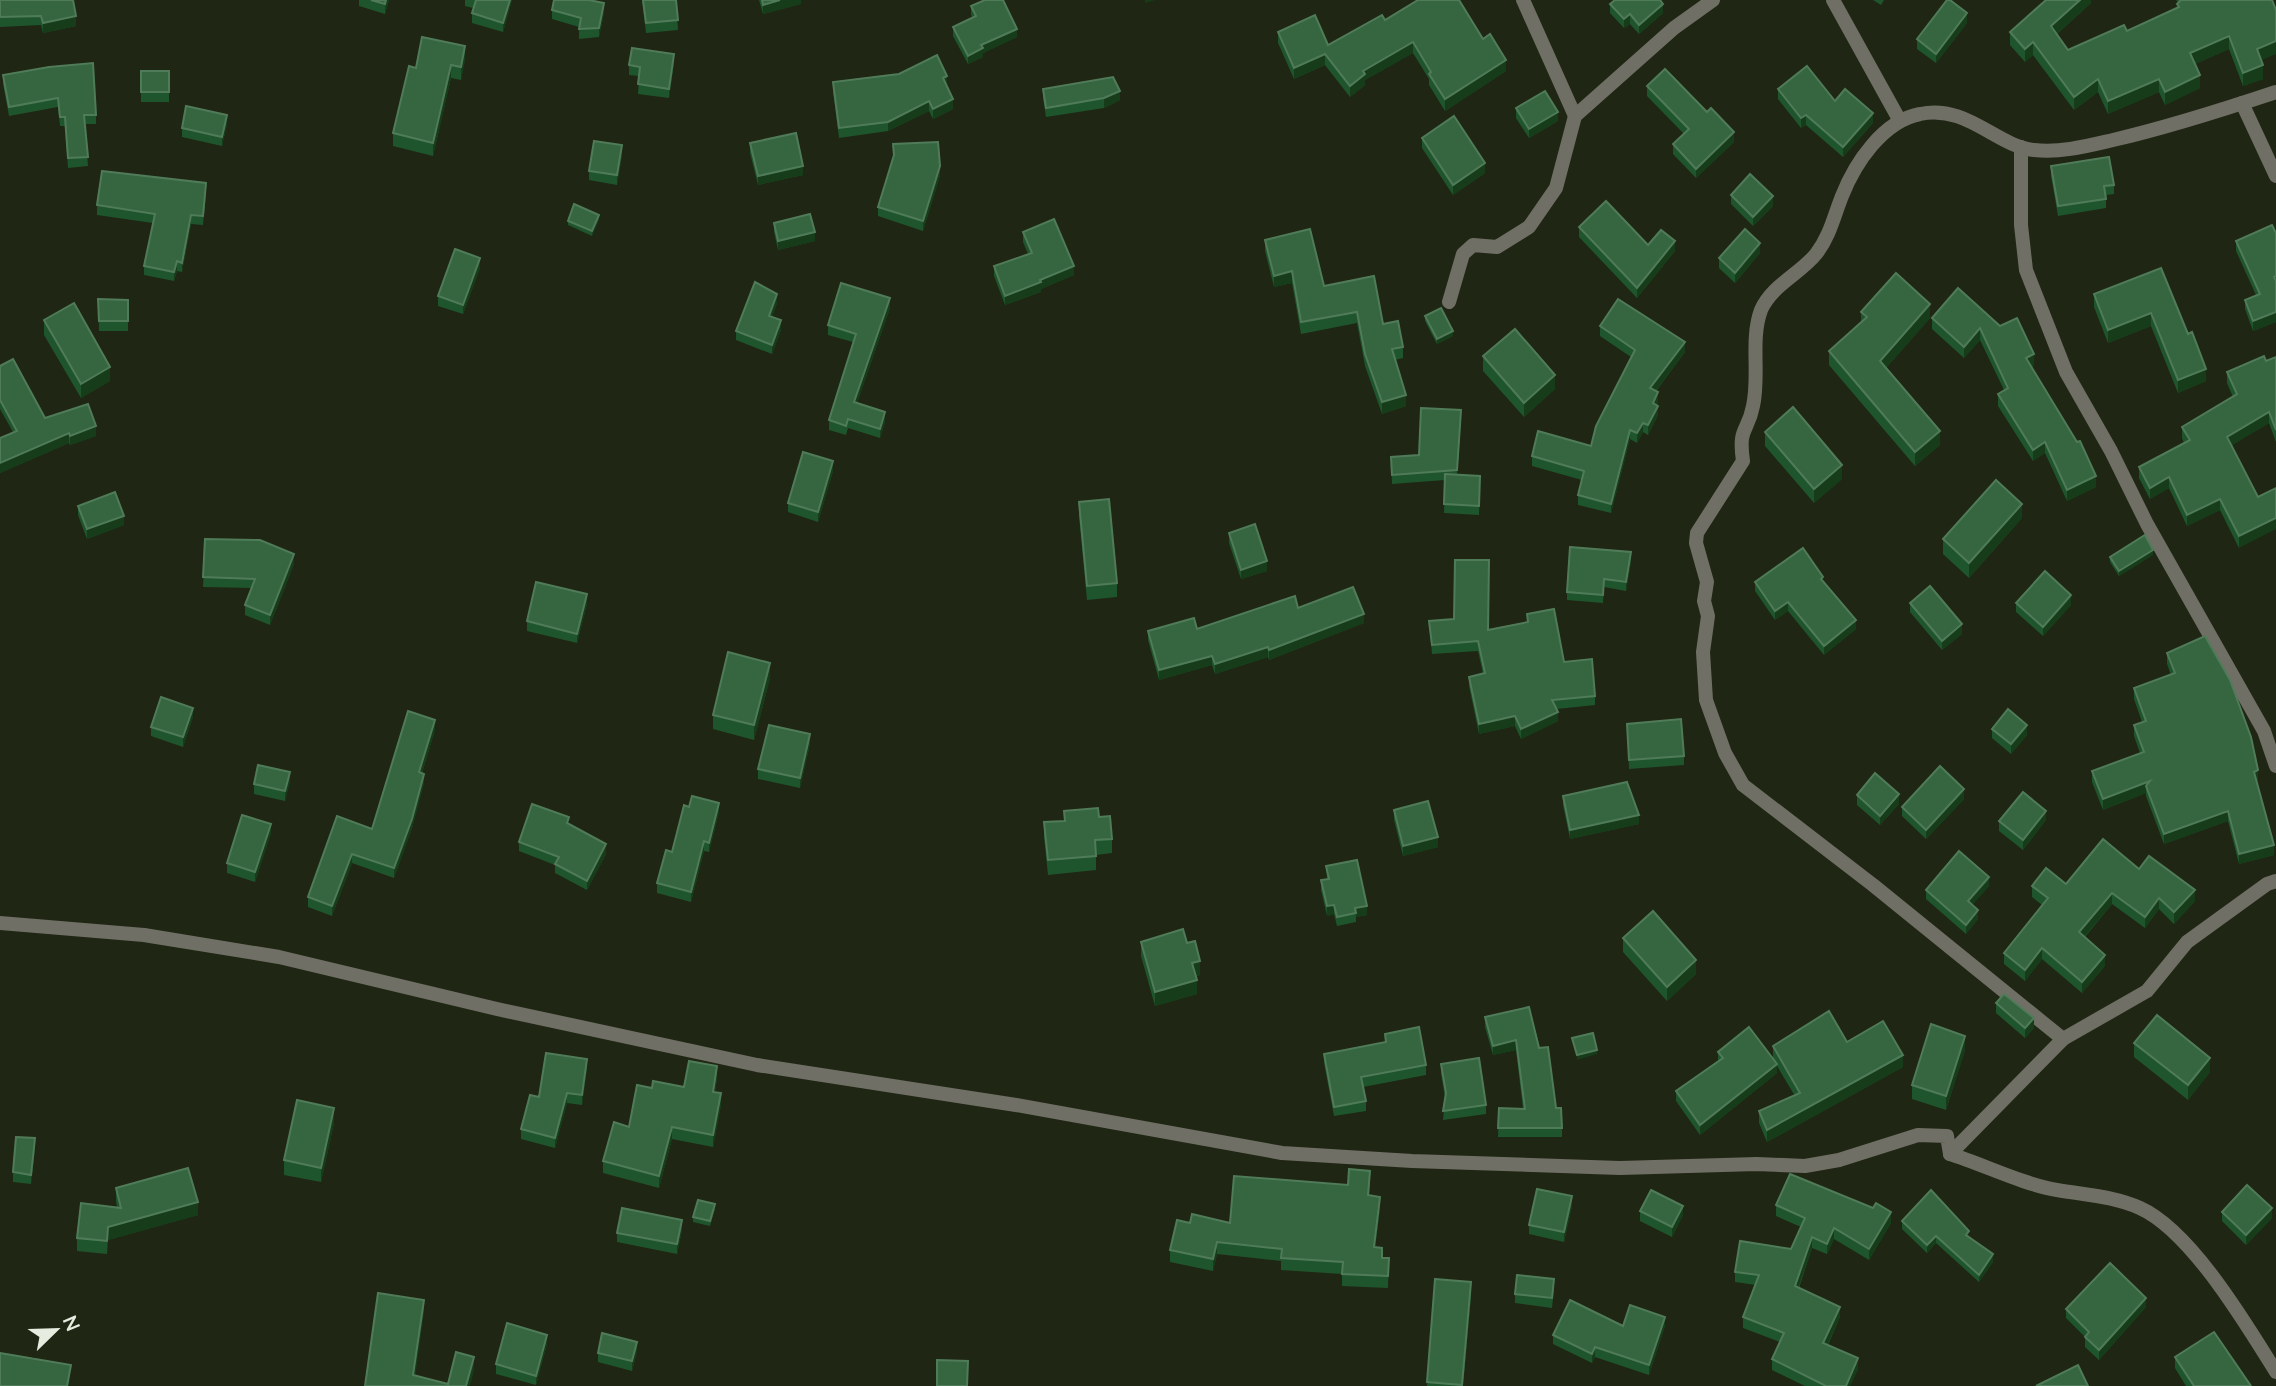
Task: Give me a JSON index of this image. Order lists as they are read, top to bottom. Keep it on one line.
{"north":"top right"}
